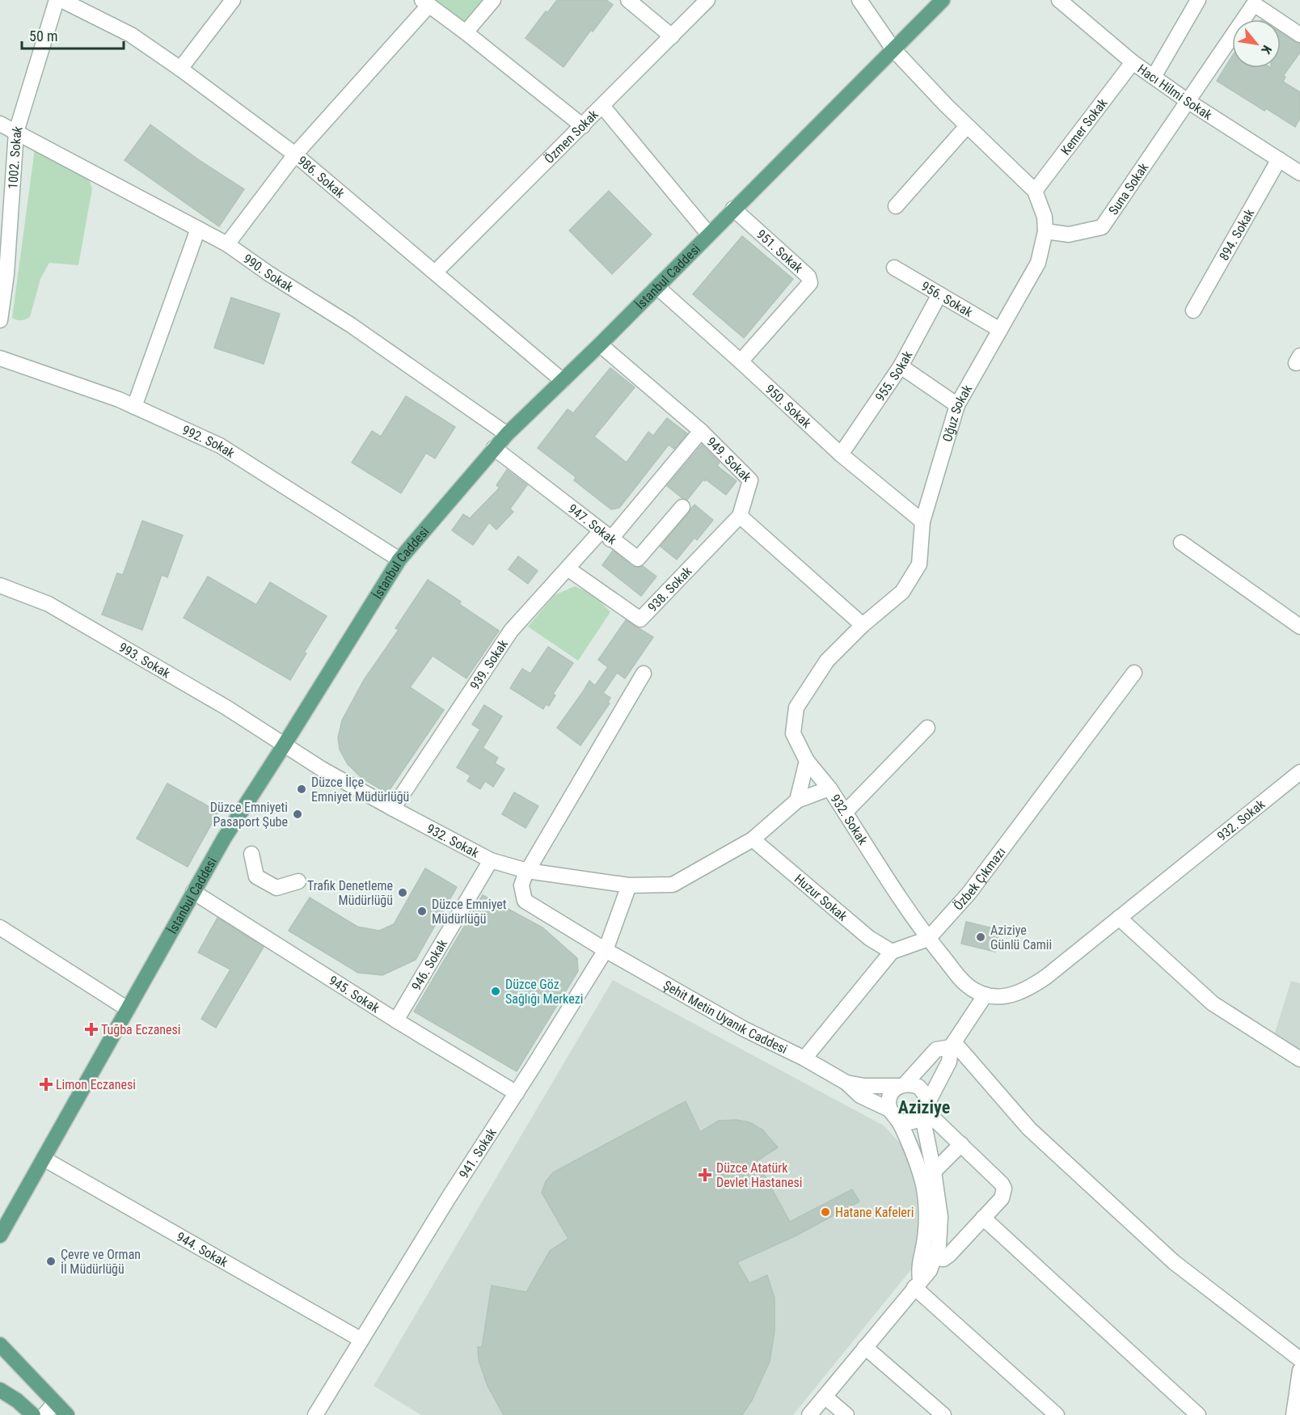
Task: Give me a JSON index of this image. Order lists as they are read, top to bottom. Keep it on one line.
{"streets":{"main road":["İstanbul Caddesi"],"street":["Hacı Hilmi Sokak","Kemer Sokak","Özmen Sokak","1002. Sokak","986. Sokak","Suna Sokak","894. Sokak","951. Sokak","990. Sokak","956. Sokak","955. Sokak","950. Sokak","Oğuz Sokak","992. Sokak","949. Sokak","947. Sokak","938. Sokak","993. Sokak","939. Sokak","932. Sokak","Özbek Çıkmazı","Huzur Sokak","946. Sokak","945. Sokak","Şehit Metin Uyanık Caddesi","941. Sokak","944. Sokak"]},"crossings":[["Hacı Hilmi Sokak","Kemer Sokak"],["Hacı Hilmi Sokak","Suna Sokak"],["Hacı Hilmi Sokak","894. Sokak"],["Kemer Sokak","Oğuz Sokak"],["Özmen Sokak","986. Sokak"],["1002. Sokak","990. Sokak"],["986. Sokak","İstanbul Caddesi"],["Suna Sokak","Oğuz Sokak"],["951. Sokak","İstanbul Caddesi"],["951. Sokak","950. Sokak"],["990. Sokak","İstanbul Caddesi"],["İstanbul Caddesi","950. Sokak"],["İstanbul Caddesi","Oğuz Sokak"],["İstanbul Caddesi","992. Sokak"],["İstanbul Caddesi","949. Sokak"],["İstanbul Caddesi","947. Sokak"],["İstanbul Caddesi","993. Sokak"],["İstanbul Caddesi","932. Sokak"],["İstanbul Caddesi","945. Sokak"],["İstanbul Caddesi","944. Sokak"],["956. Sokak","955. Sokak"],["956. Sokak","Oğuz Sokak"],["955. Sokak","950. Sokak"],["950. Sokak","Oğuz Sokak"],["Oğuz Sokak","932. Sokak"],["949. Sokak","938. Sokak"],["949. Sokak","939. Sokak"],["947. Sokak","939. Sokak"],["938. Sokak","939. Sokak"],["993. Sokak","932. Sokak"],["939. Sokak","932. Sokak"],["932. Sokak","Özbek Çıkmazı"],["932. Sokak","Huzur Sokak"],["932. Sokak","946. Sokak"],["932. Sokak","Şehit Metin Uyanık Caddesi"],["932. Sokak","941. Sokak"],["Özbek Çıkmazı","Huzur Sokak"],["946. Sokak","945. Sokak"],["945. Sokak","941. Sokak"],["Şehit Metin Uyanık Caddesi","941. Sokak"],["941. Sokak","944. Sokak"]],"districts":["Aziziye"],"places":{"other":["Düzce İlçe Emniyet Müdürlüğü","Düzce Emniyeti Pasaport Şube","Trafik Denetleme Müdürlüğü","Düzce Emniyet Müdürlüğü","Aziziye Günlü Camii","Düzce Göz Sağlığı Merkezi","Hatane Kafeleri","Çevre ve Orman İl Müdürlüğü"],"health":["Tuğba Eczanesi","Limon Eczanesi","Düzce Atatürk Devlet Hastanesi"]},"scale_bar":"50 m","north":"bottom right"}
